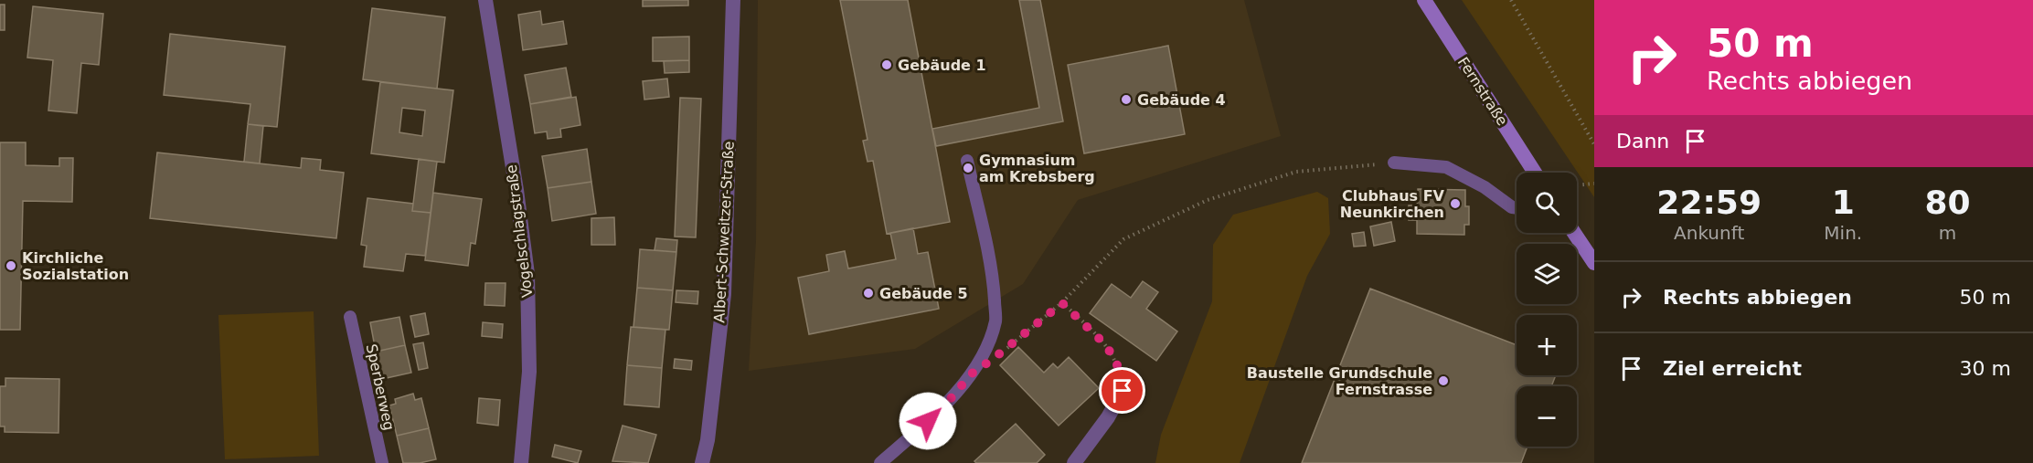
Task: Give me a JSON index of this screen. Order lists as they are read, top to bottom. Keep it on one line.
{"streets":{"main road":["Fernstraße"],"street":["Vogelschlagstraße","Albert-Schweitzer-Straße"],"lane":["Sperberweg"]},"places":["Gebäude 1","Gebäude 4","Gymnasium am Krebsberg","Clubhaus FV Neunkirchen","Kirchliche Sozialstation","Gebäude 5","Baustelle Grundschule Fernstrasse"],"page":{"turn":["50 m","Rechts abbiegen"],"then":"Dann","eta":["22:59","Ankunft","1","Min.","80","m"],"map_buttons":["+","−"],"list":[{"name":"Rechts abbiegen","value":"50 m"},{"name":"Ziel erreicht","value":"30 m"}]}}
